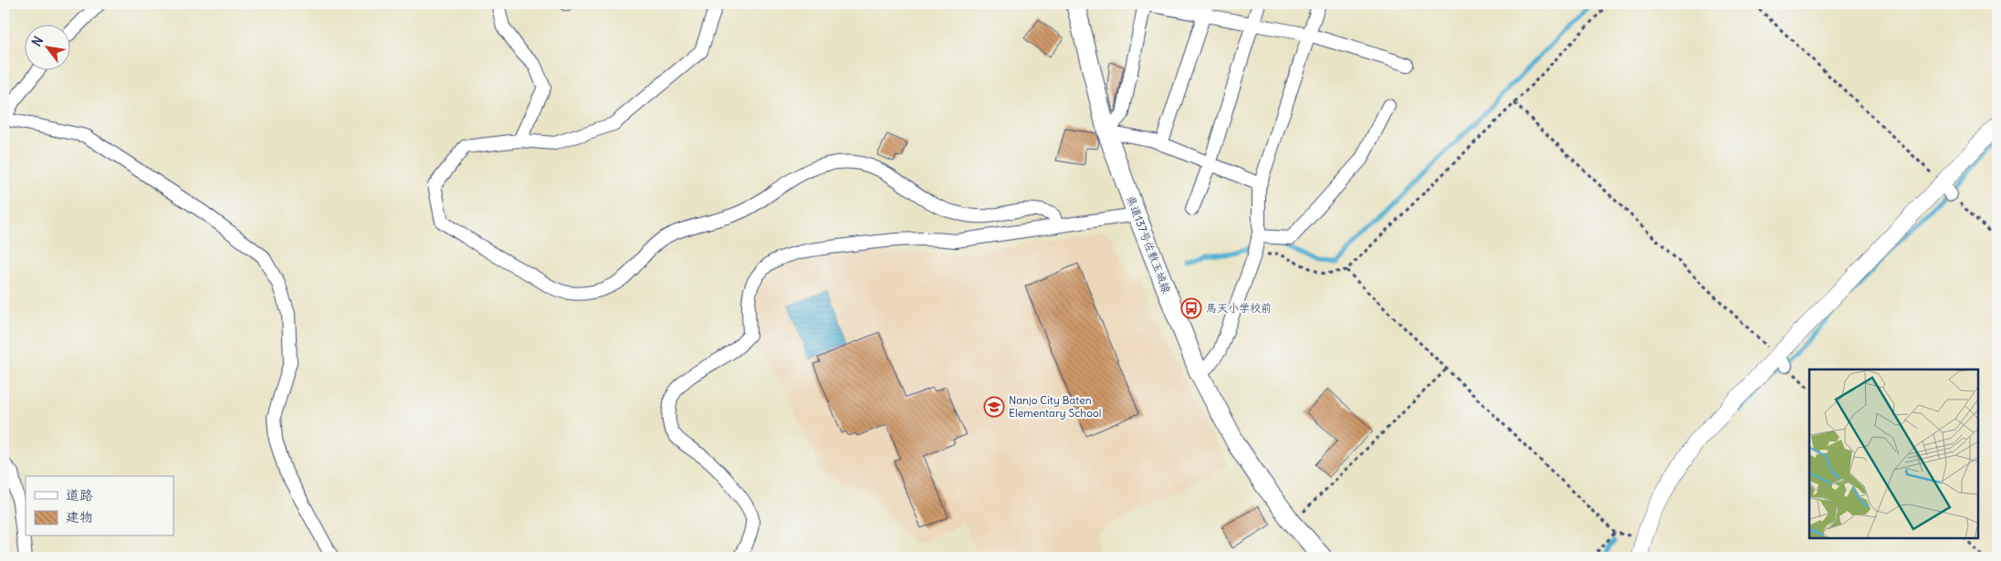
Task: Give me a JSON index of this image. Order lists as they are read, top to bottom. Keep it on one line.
{"streets":{"main road":["県道137号佐敷玉城線"]},"places":{"bus stop":["馬天小学校前"],"school or university":["Nanjo City Baten Elementary School"]},"legend":["道路","建物"],"north":"top left"}
